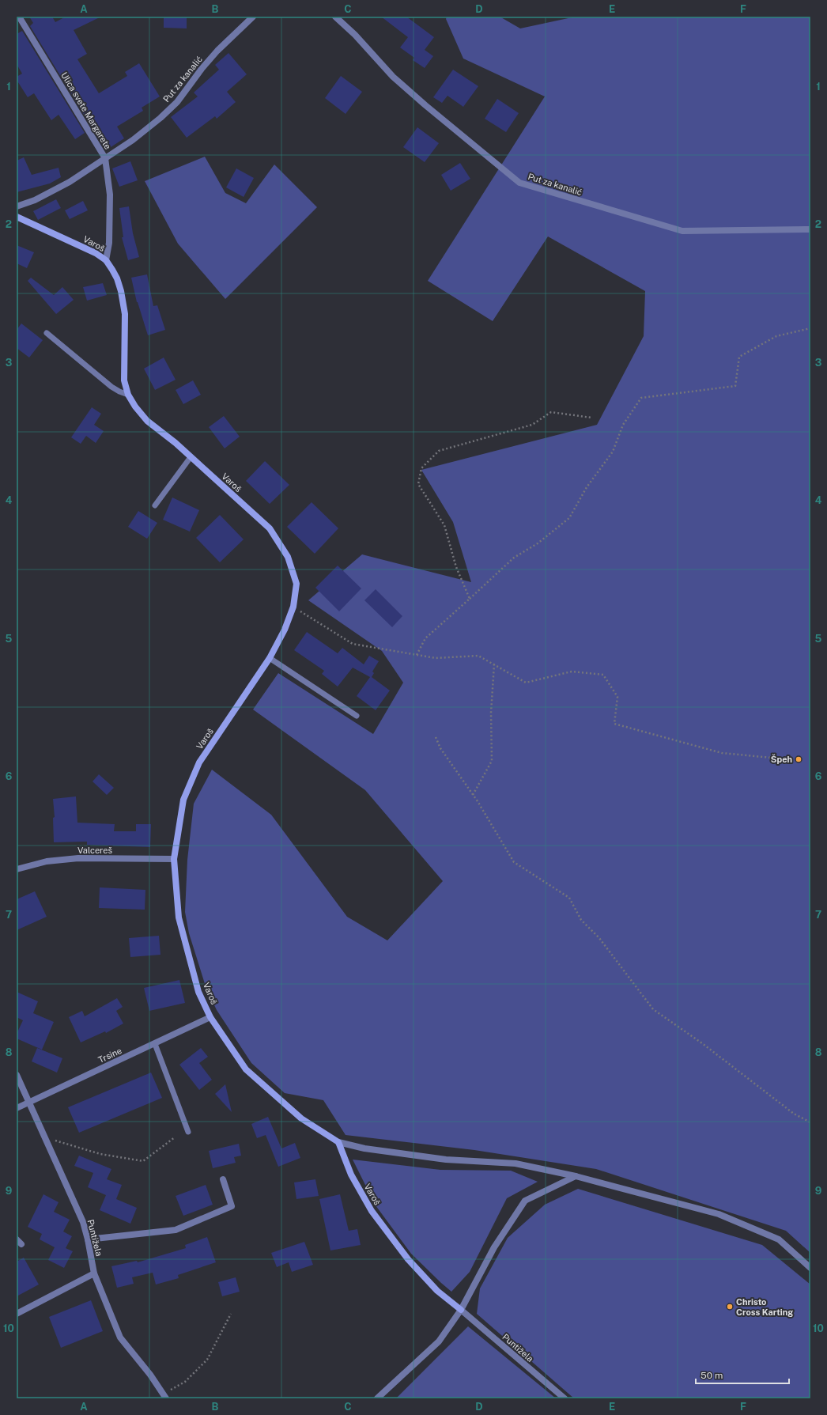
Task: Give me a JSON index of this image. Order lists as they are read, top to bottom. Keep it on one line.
{"streets":{"main road":["Varoš"],"street":["Put za kanalić","Ulica svete Margarete","Valcereš","Trsine","Puntižela"]},"crossings":[["Put za kanalić","Ulica svete Margarete"],["Ulica svete Margarete","Varoš"],["Varoš","Valcereš"],["Varoš","Trsine"],["Varoš","Puntižela"],["Trsine","Puntižela"]],"places":["Špeh","Christo Cross Karting"],"scale_bar":"50 m","grid":{"columns":["A","B","C","D","E","F"],"rows":["1","2","3","4","5","6","7","8","9","10"]}}
